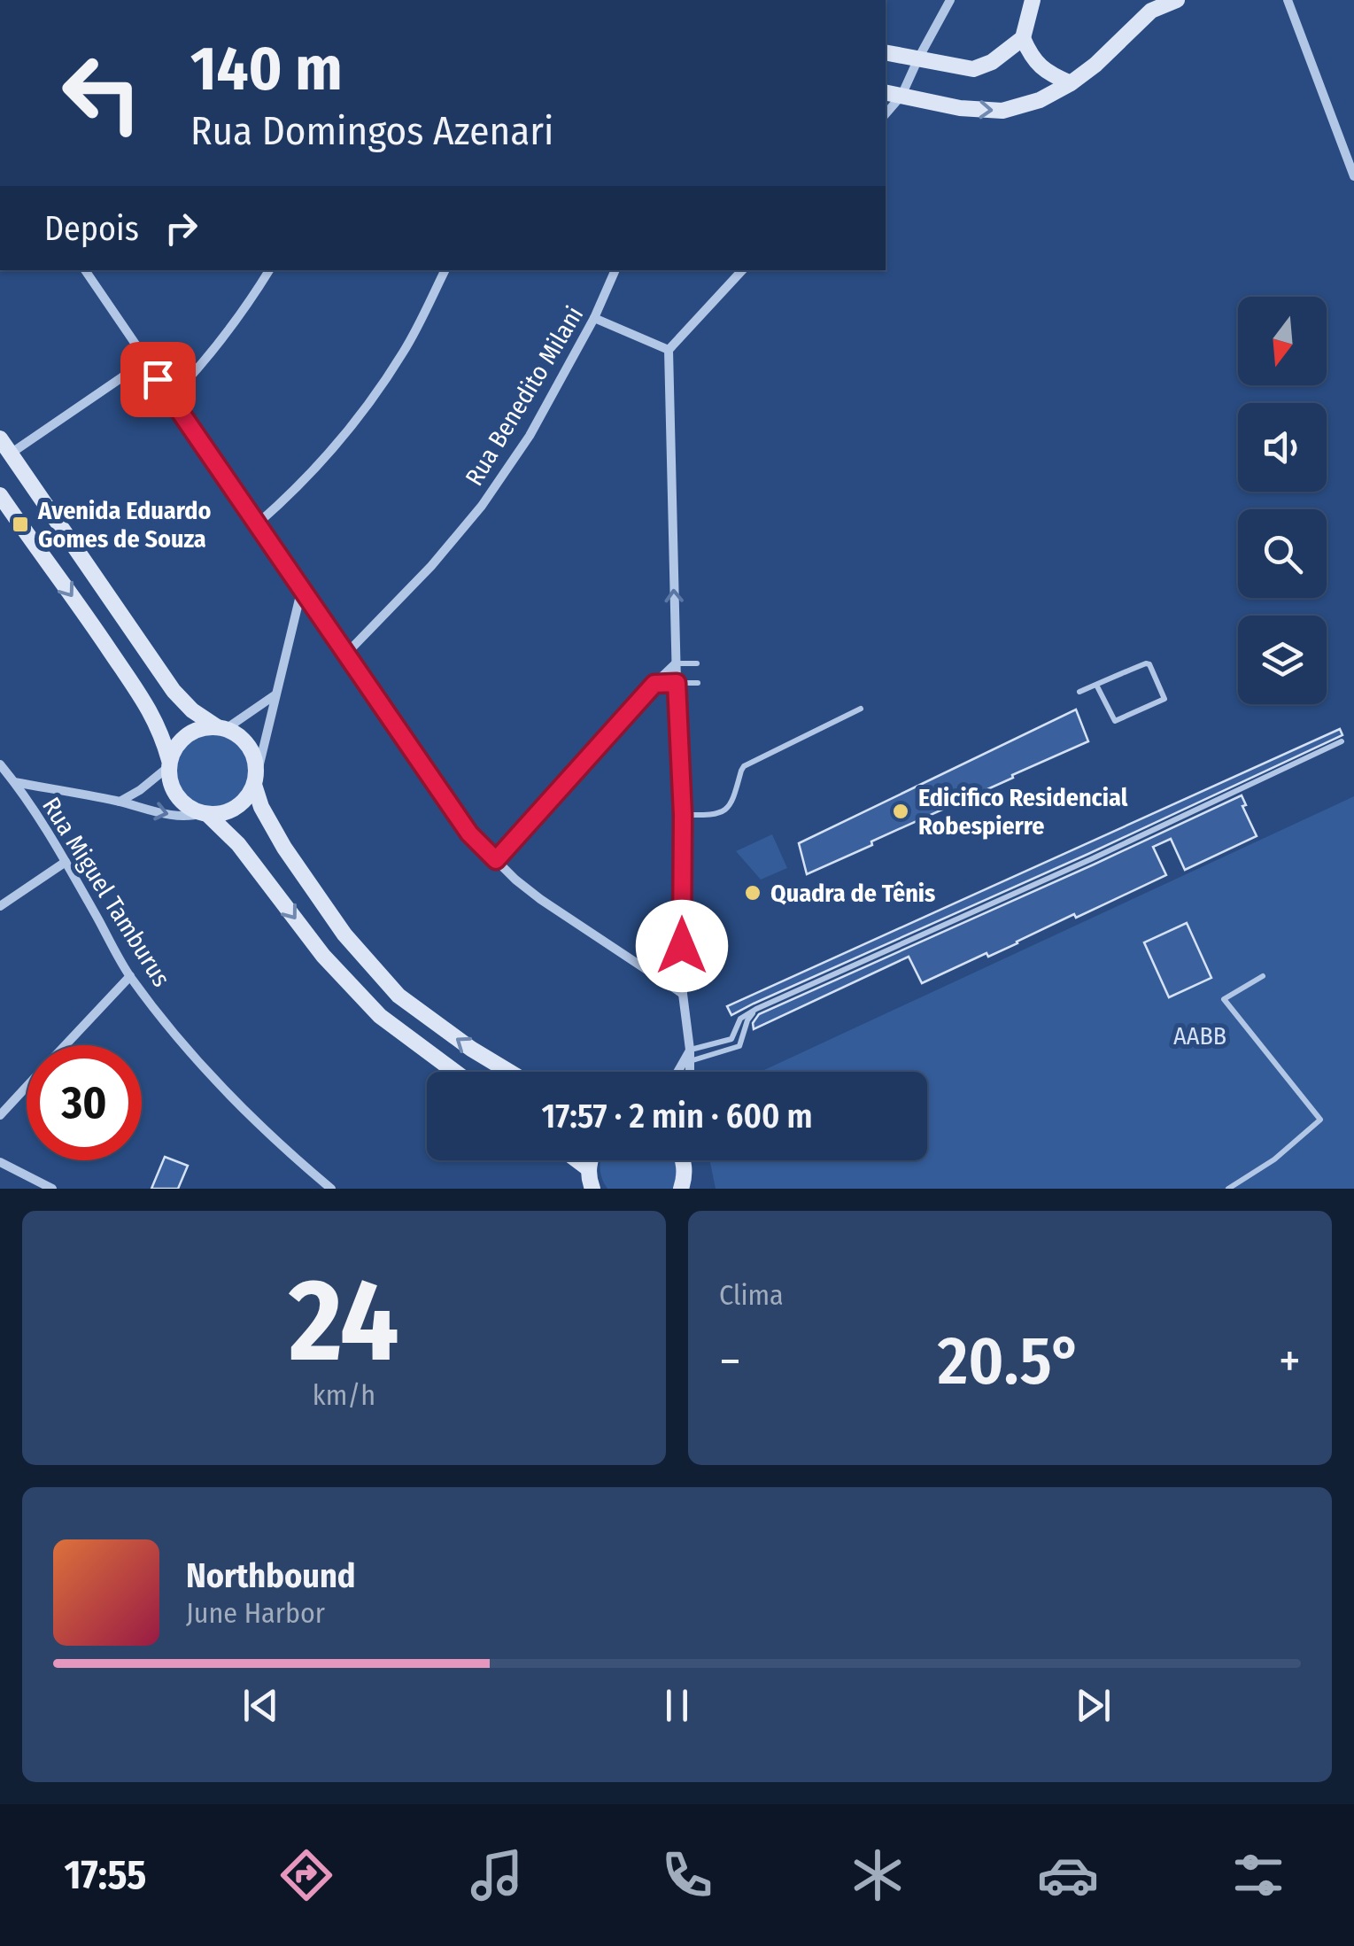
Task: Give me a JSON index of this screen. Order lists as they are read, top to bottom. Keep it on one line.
{"streets":{"street":["Rua Benedito Milani","Rua Miguel Tamburus"]},"parks":["AABB"],"places":{"transit":["Avenida Eduardo Gomes de Souza"],"other":["Edicifico Residencial Robespierre","Quadra de Tênis"]},"north":"bottom","page":{"turn":["140 m","Rua Domingos Azenari"],"then":"Depois","limit":"30","trip":"17:57 · 2 min · 600 m","tile":[["24","km/h"],"Clima"],"heat":["−","20.5°","+"],"song":["Northbound","June Harbor"],"tabs":"17:55"}}
